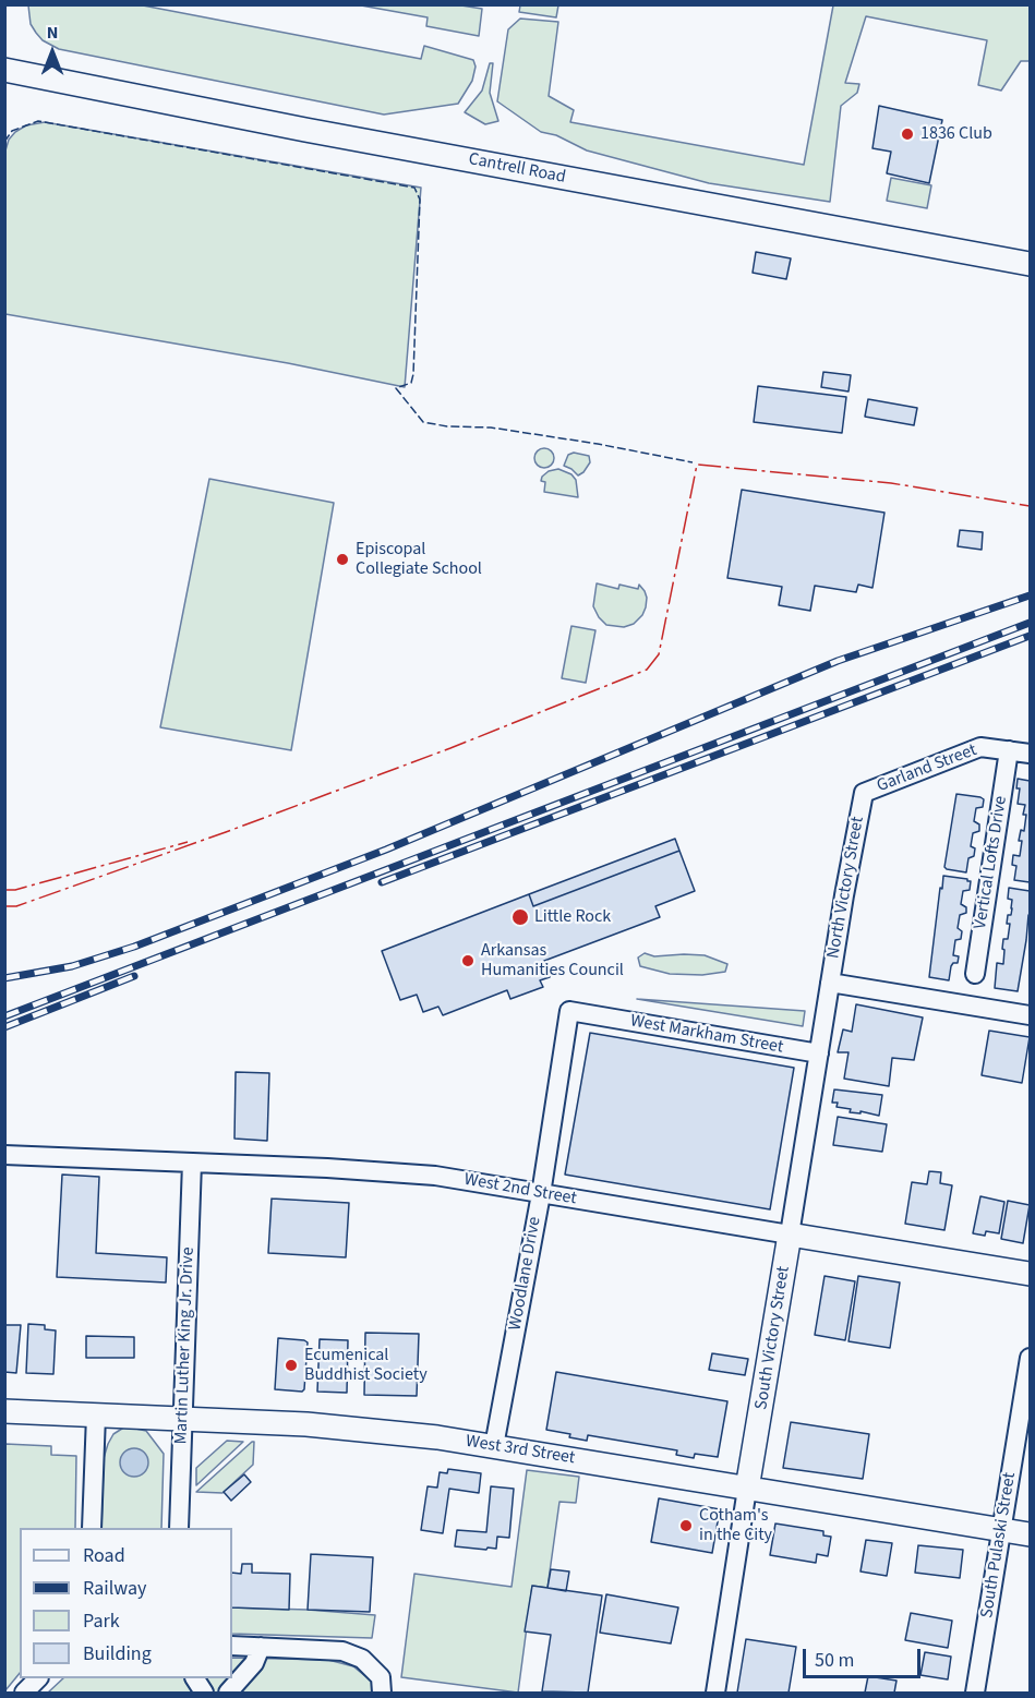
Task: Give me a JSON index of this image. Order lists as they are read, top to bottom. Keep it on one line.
{"streets":{"main road":["Cantrell Road","West 2nd Street","South Victory Street","West 3rd Street"],"street":["Garland Street","Vertical Lofts Drive","North Victory Street","West Markham Street","Woodlane Drive","Martin Luther King Jr. Drive","South Pulaski Street"]},"crossings":[["Garland Street","Vertical Lofts Drive"],["Garland Street","North Victory Street"],["North Victory Street","South Victory Street"],["West Markham Street","Woodlane Drive"],["West Markham Street","South Victory Street"],["West 2nd Street","Woodlane Drive"],["West 2nd Street","South Victory Street"],["West 2nd Street","Martin Luther King Jr. Drive"],["Woodlane Drive","West 3rd Street"],["South Victory Street","West 3rd Street"],["Martin Luther King Jr. Drive","West 3rd Street"],["West 3rd Street","South Pulaski Street"]],"places":["1836 Club","Episcopal Collegiate School","Little Rock","Arkansas Humanities Council","Ecumenical Buddhist Society","Cotham's in the City"],"legend":["Road","Railway","Park","Building"],"scale_bar":"50 m","north":"top"}
